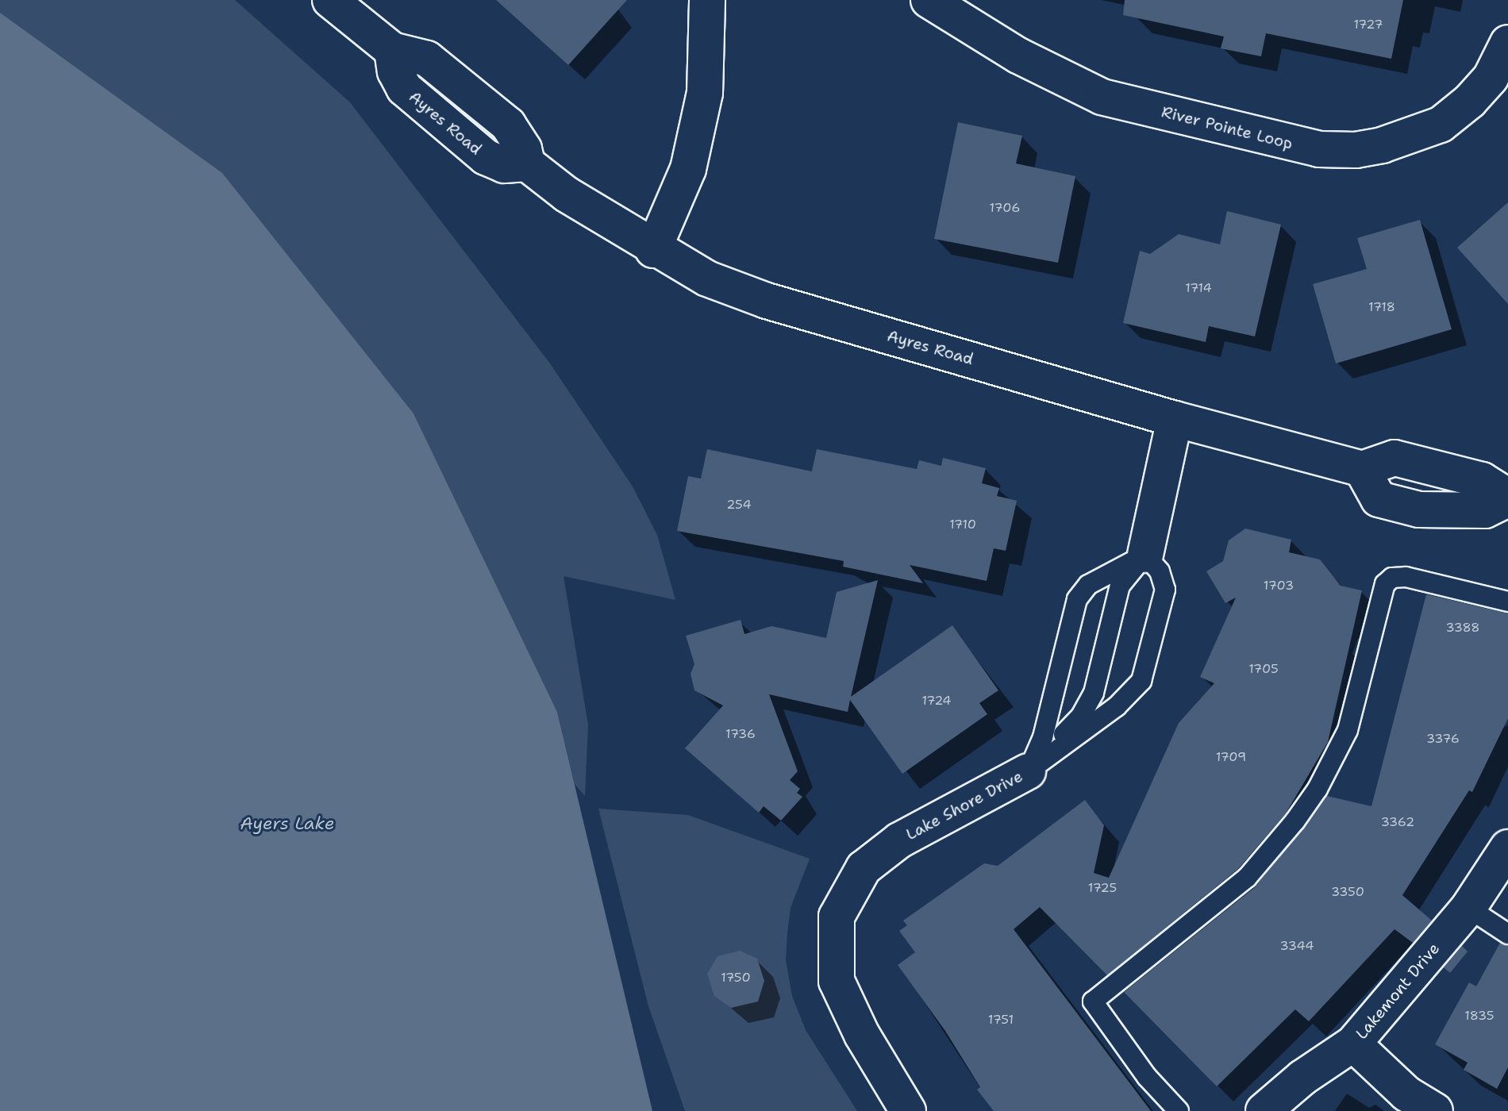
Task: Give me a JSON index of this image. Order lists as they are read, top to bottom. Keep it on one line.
{"streets":{"street":["Ayres Road","River Pointe Loop","Lake Shore Drive","Lakemont Drive"]},"crossings":[["Ayres Road","Lake Shore Drive"]],"water":["Ayers Lake"],"house_numbers":["1727","1706","1714","1718","254","1710","1703","3388","1705","1724","1736","3376","1709","3362","1725","3350","3344","1750","1835","1751"]}
